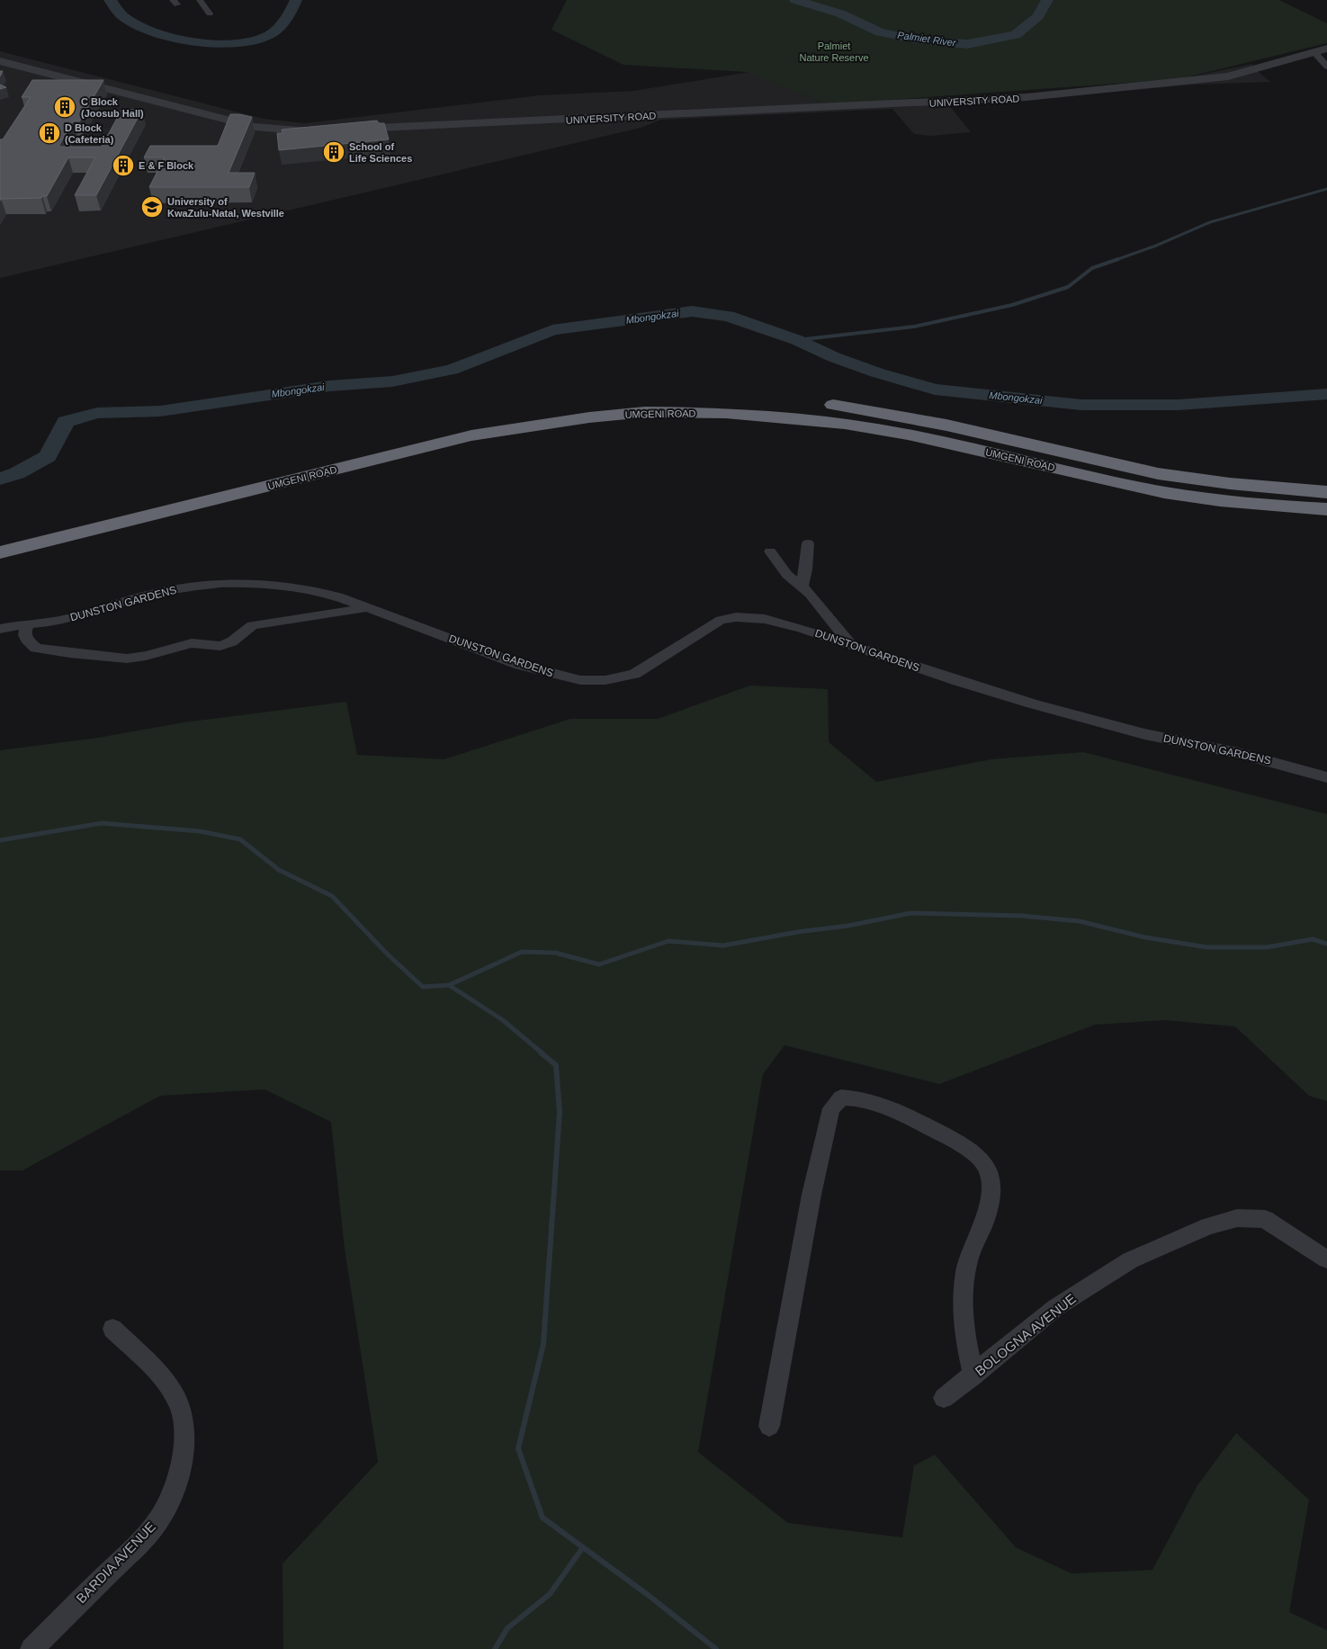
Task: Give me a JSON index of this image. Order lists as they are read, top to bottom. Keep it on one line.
{"streets":{"highway":["UMGENI ROAD"],"street":["UNIVERSITY ROAD","DUNSTON GARDENS","BOLOGNA AVENUE","BARDIA AVENUE"]},"water":["Palmiet River","Mbongokzai"],"parks":["Palmiet Nature Reserve"],"places":{"building":["C Block (Joosub Hall)","D Block (Cafeteria)","School of Life Sciences","E & F Block"],"school or university":["University of KwaZulu-Natal, Westville"]}}
